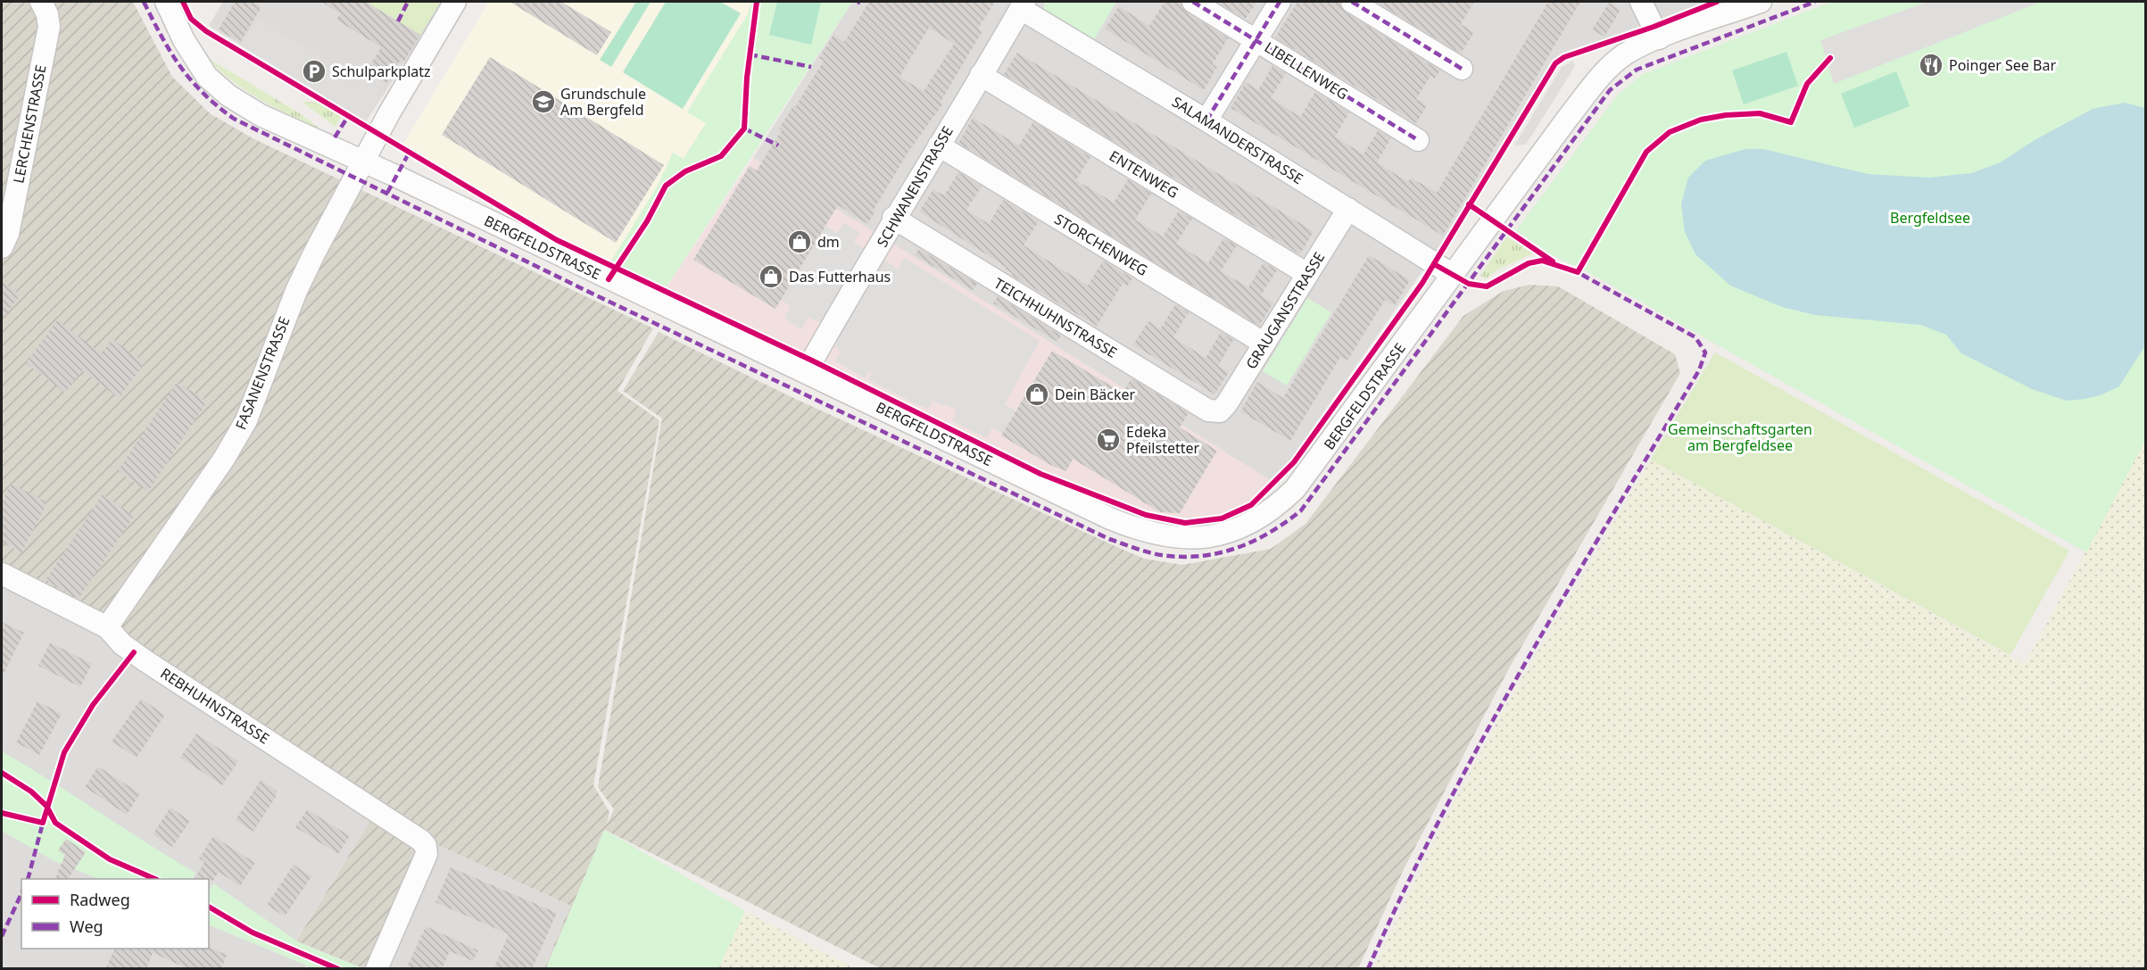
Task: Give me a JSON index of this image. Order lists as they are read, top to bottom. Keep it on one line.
{"streets":{"street":["LIBELLENWEG","LERCHENSTRASSE","SALAMANDERSTRASSE","ENTENWEG","SCHWANENSTRASSE","STORCHENWEG","BERGFELDSTRASSE","GRAUGANSSTRASSE","TEICHHUHNSTRASSE","FASANENSTRASSE","REBHUHNSTRASSE"]},"crossings":[["SALAMANDERSTRASSE","SCHWANENSTRASSE"],["SALAMANDERSTRASSE","BERGFELDSTRASSE"],["SALAMANDERSTRASSE","GRAUGANSSTRASSE"],["ENTENWEG","SCHWANENSTRASSE"],["ENTENWEG","GRAUGANSSTRASSE"],["SCHWANENSTRASSE","STORCHENWEG"],["SCHWANENSTRASSE","BERGFELDSTRASSE"],["SCHWANENSTRASSE","TEICHHUHNSTRASSE"],["STORCHENWEG","GRAUGANSSTRASSE"],["BERGFELDSTRASSE","FASANENSTRASSE"],["GRAUGANSSTRASSE","TEICHHUHNSTRASSE"],["FASANENSTRASSE","REBHUHNSTRASSE"]],"parks":["Bergfeldsee","Gemeinschaftsgarten am Bergfeldsee"],"places":{"restaurant":["Poinger See Bar"],"parking":["Schulparkplatz"],"school or university":["Grundschule Am Bergfeld"],"shop":["dm","Das Futterhaus","Dein Bäcker"],"supermarket":["Edeka Pfeilstetter"]},"legend":["Radweg","Weg"]}
